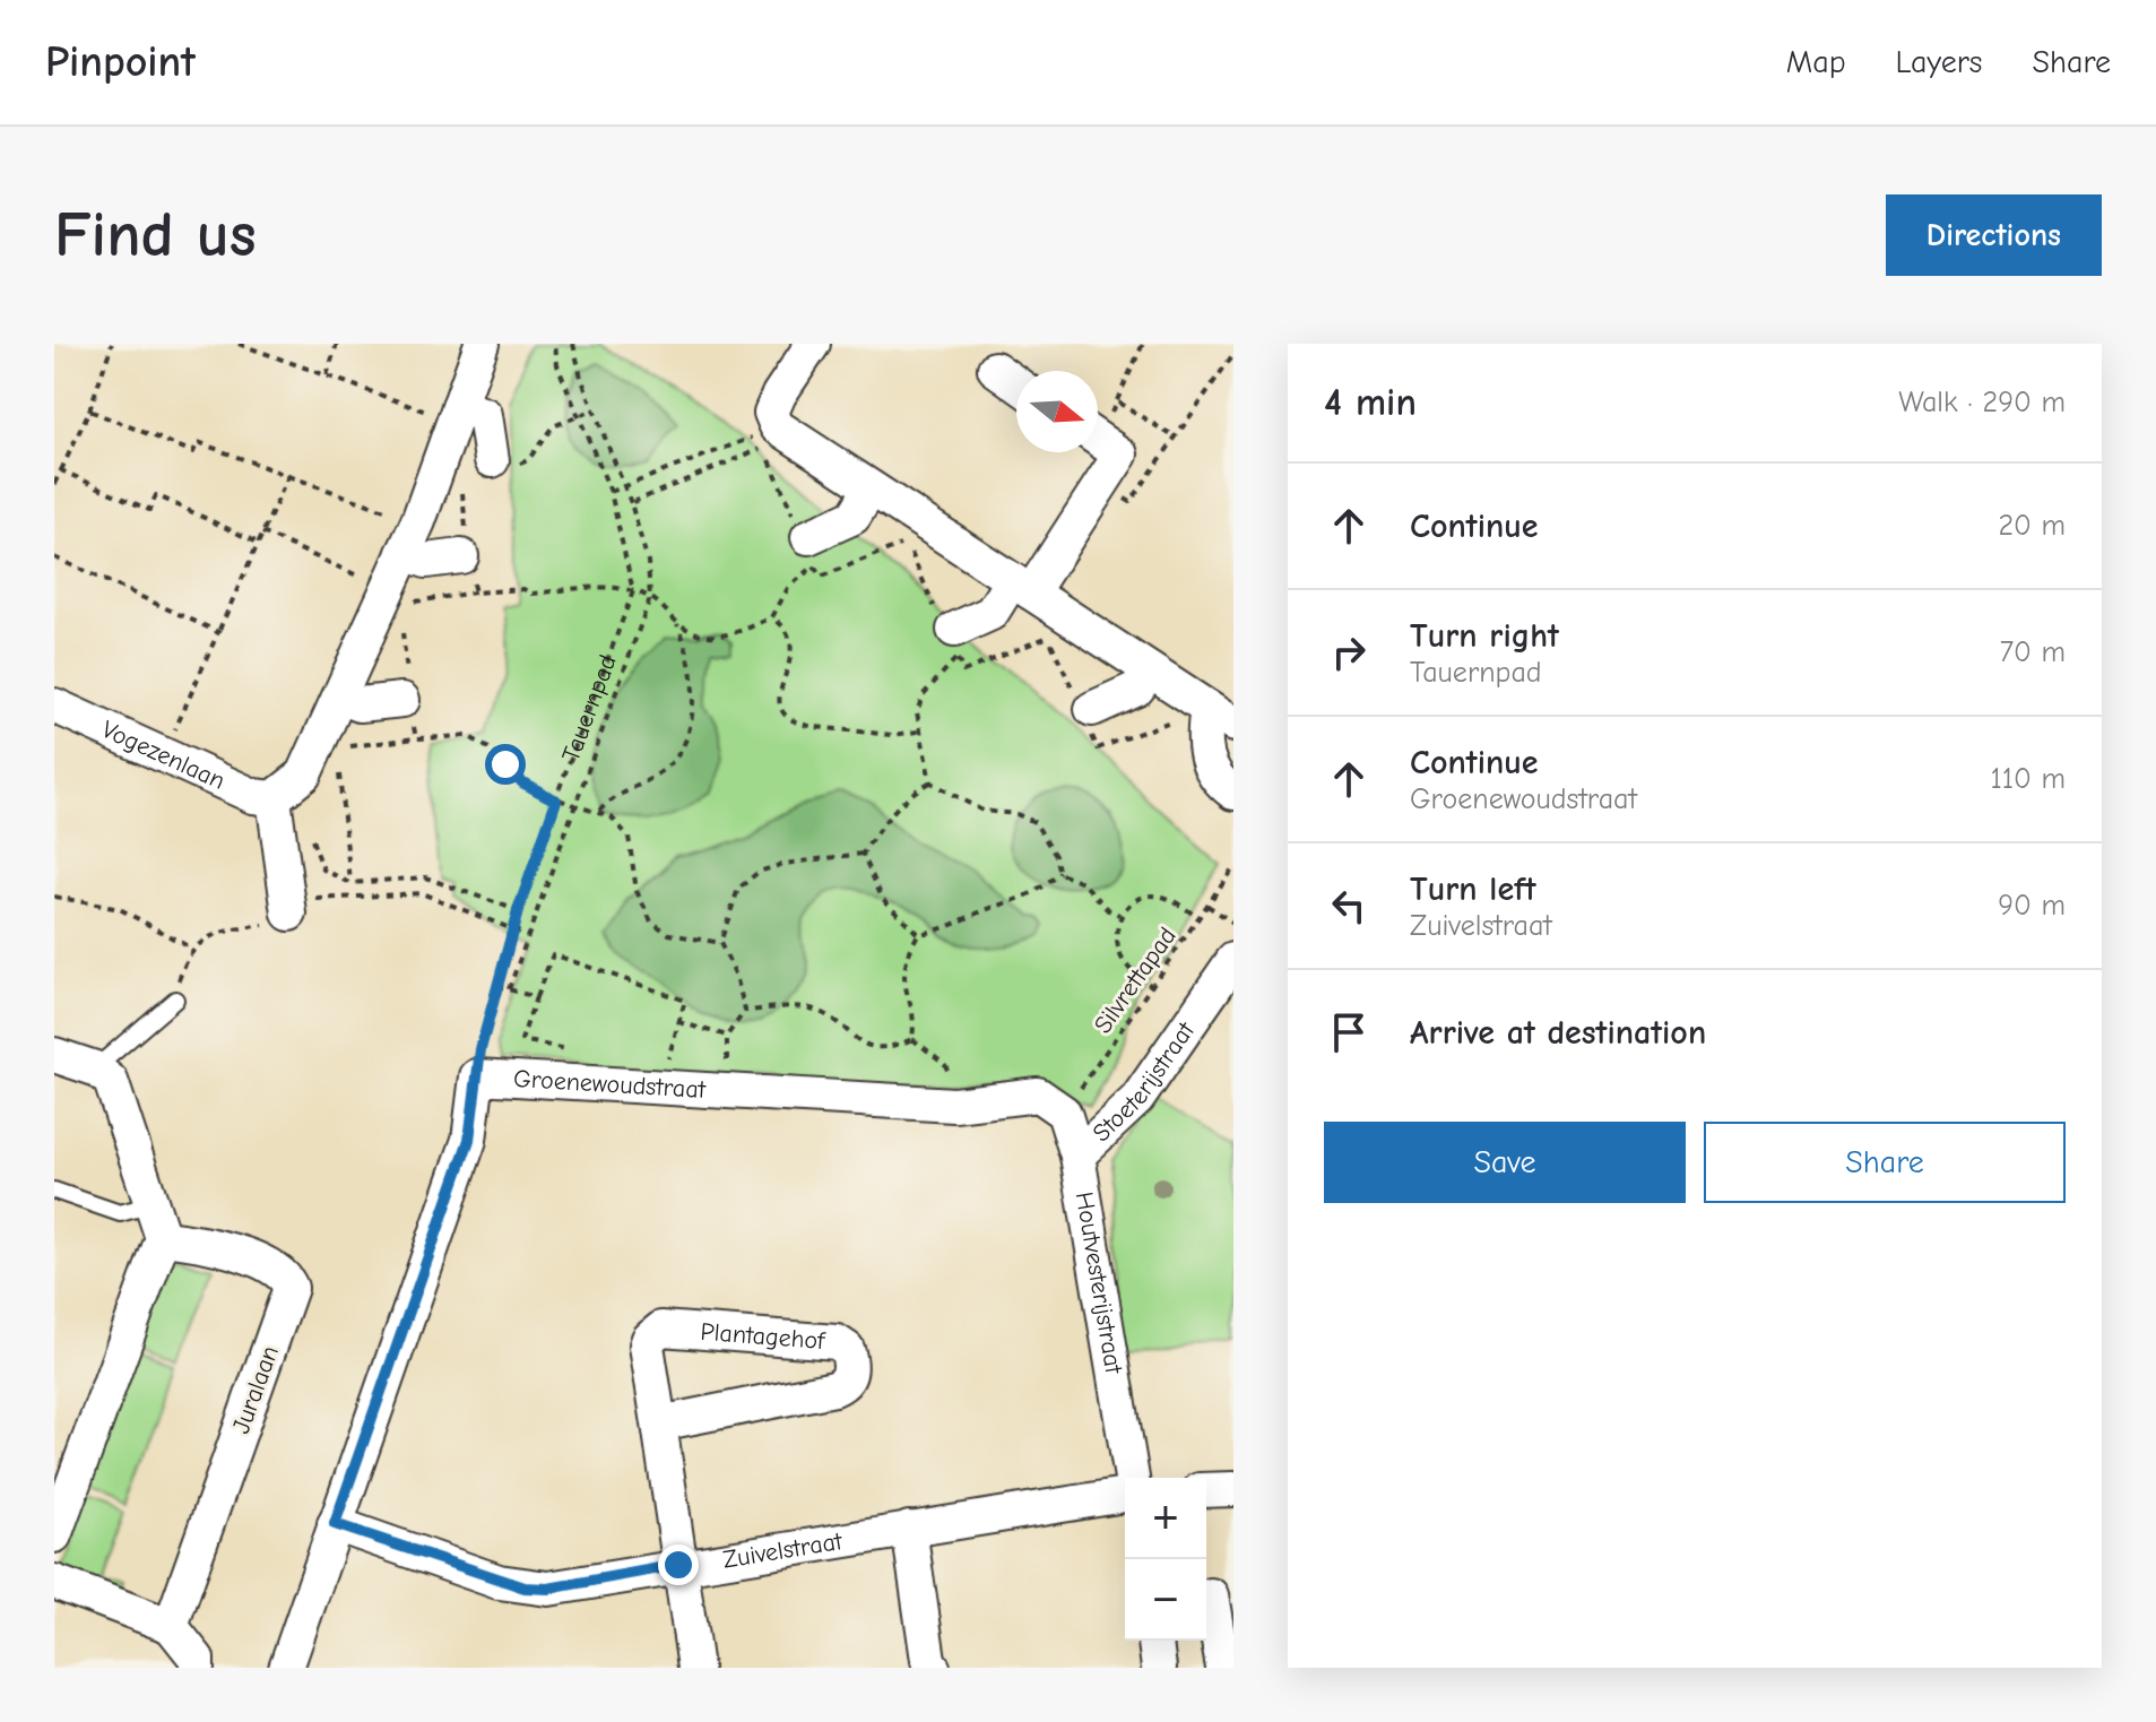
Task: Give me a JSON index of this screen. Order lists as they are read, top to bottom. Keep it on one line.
{"streets":{"street":["Vogezenlaan","Stoeterijstraat","Groenewoudstraat","Houtvesterijstraat","Plantagehof","Juralaan","Zuivelstraat"],"path":["Tauernpad","Silvrettapad"]},"crossings":[["Tauernpad","Groenewoudstraat"],["Silvrettapad","Groenewoudstraat"],["Silvrettapad","Houtvesterijstraat"],["Stoeterijstraat","Houtvesterijstraat"],["Groenewoudstraat","Houtvesterijstraat"],["Groenewoudstraat","Zuivelstraat"],["Plantagehof","Zuivelstraat"]],"north":"right","page":{"header":"Pinpoint","nav":["Map","Layers","Share"],"buttons":["Directions",["Save","Share"]],"title":"Find us","heading":["4 min","Walk · 290 m"],"list":[["Continue","20 m"],["Turn right","Tauernpad","70 m"],["Continue","Groenewoudstraat","110 m"],["Turn left","Zuivelstraat","90 m"],"Arrive at destination"],"map_buttons":["+","−"]}}
